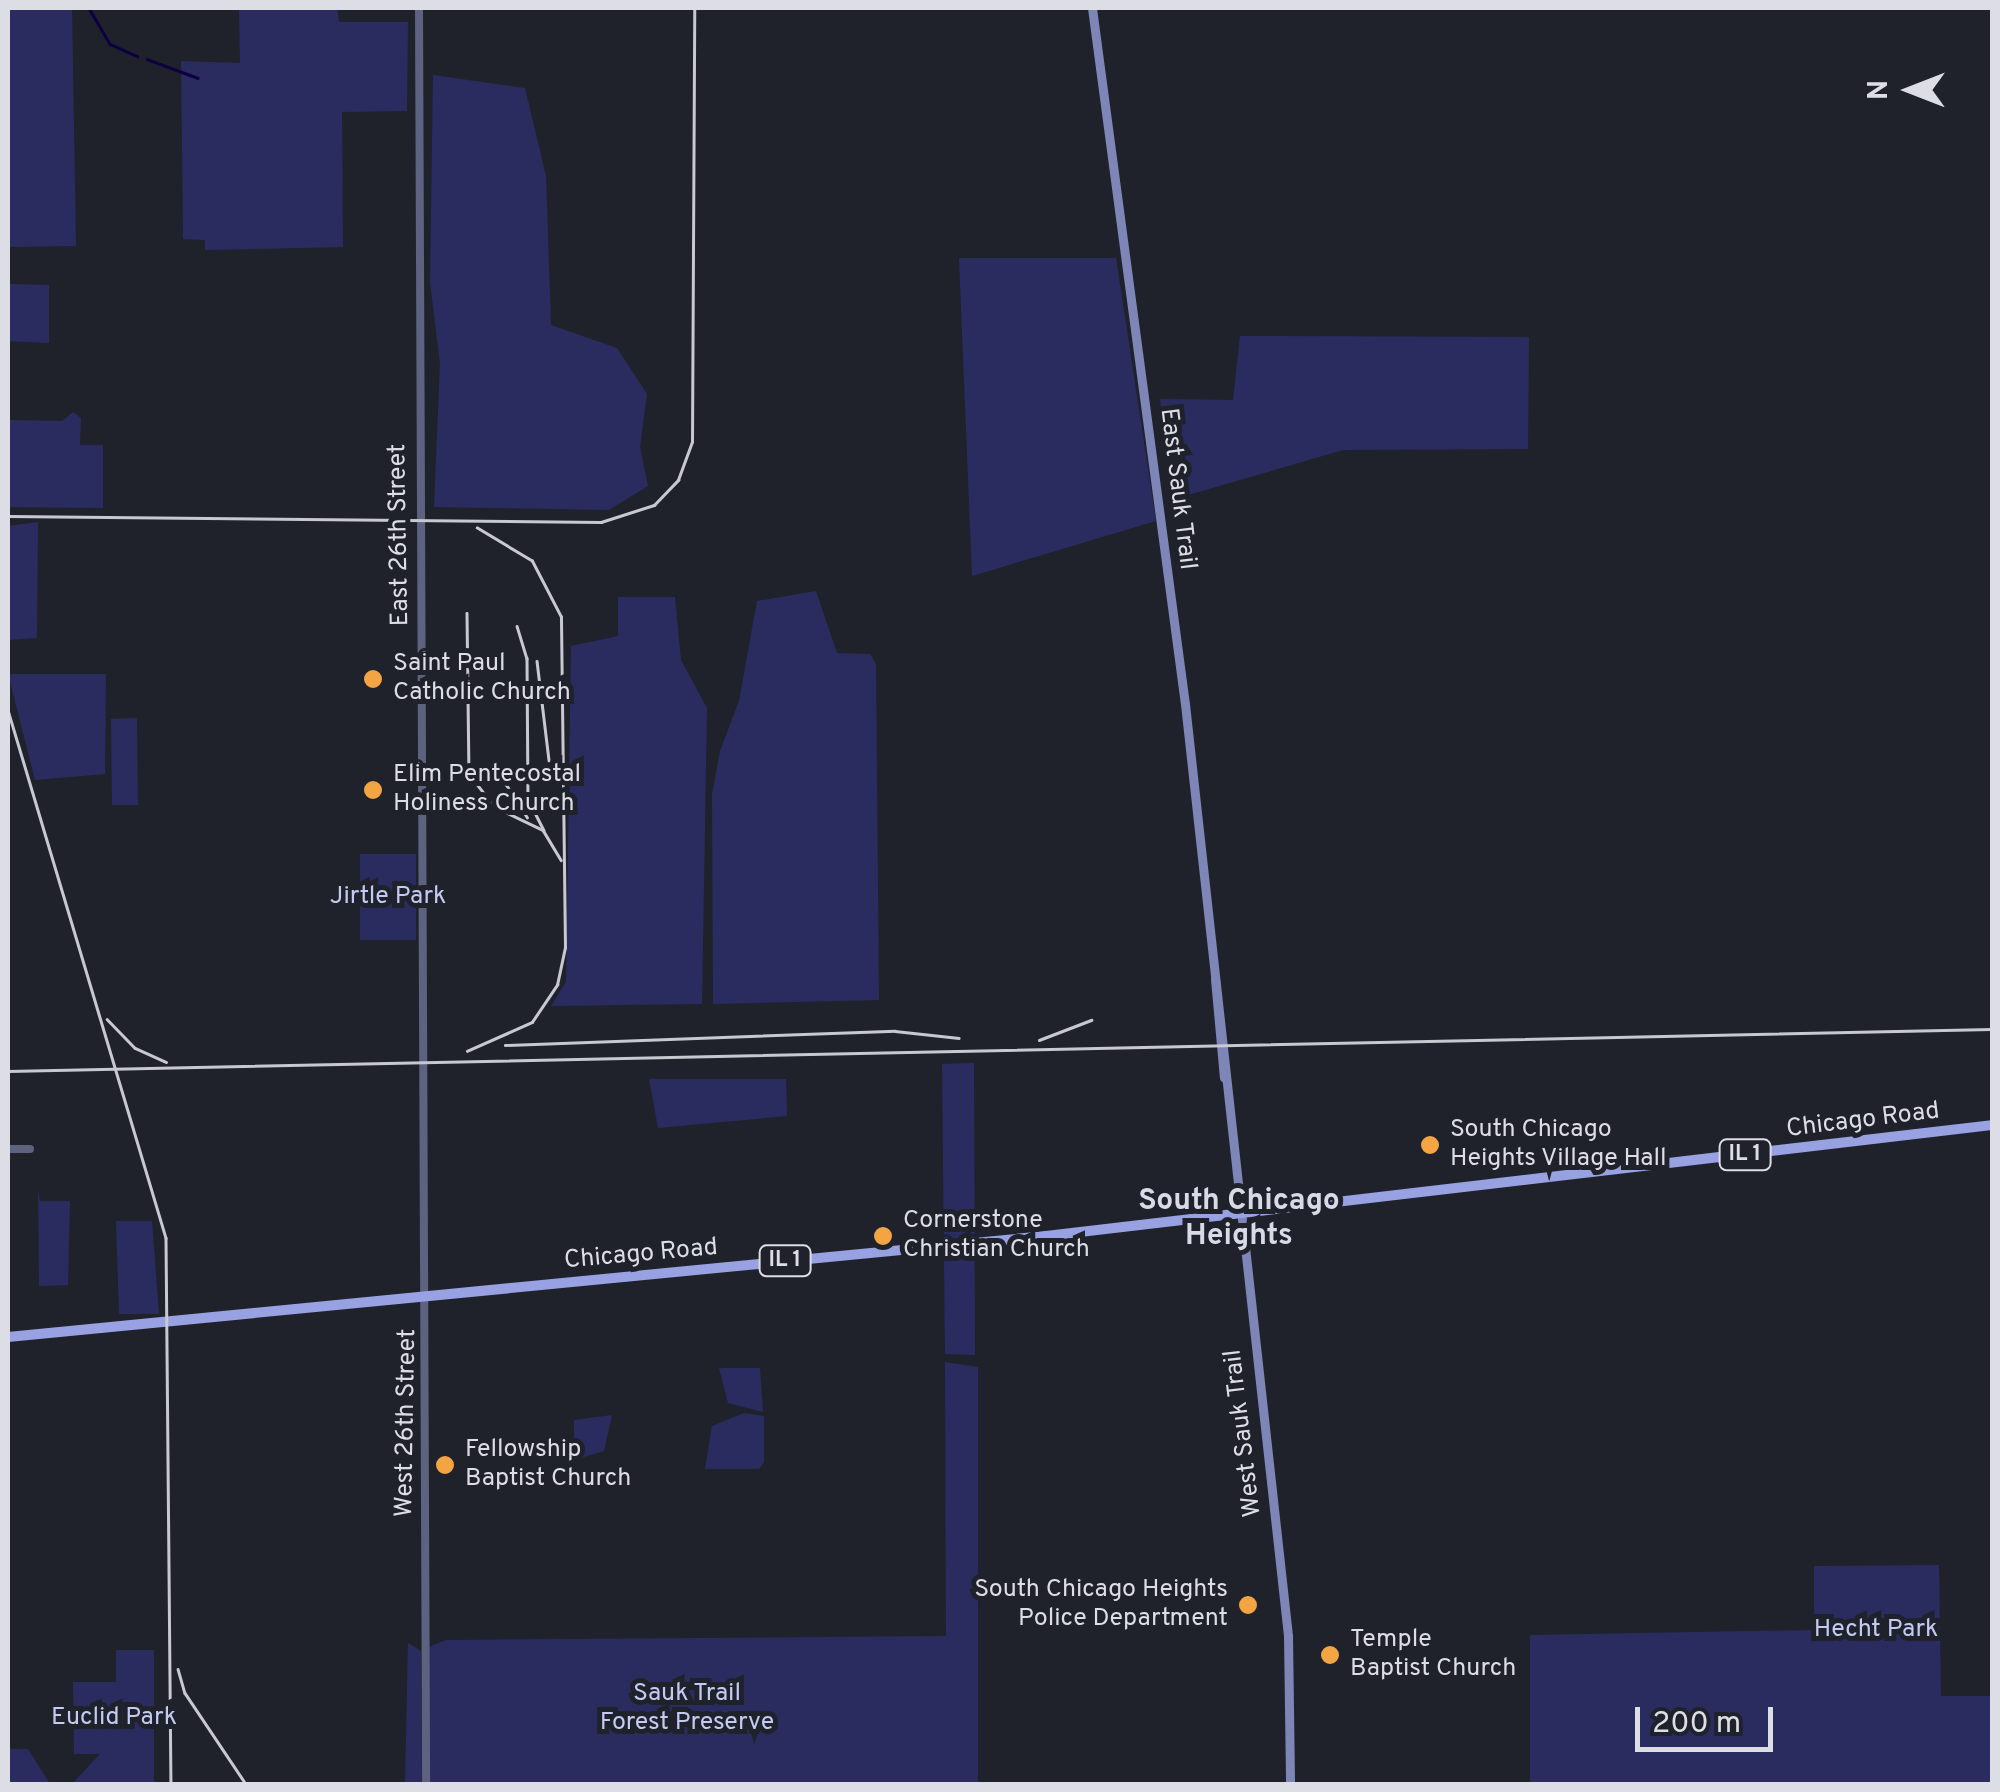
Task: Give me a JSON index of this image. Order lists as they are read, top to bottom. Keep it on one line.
{"streets":{"main road":["East Sauk Trail","Chicago Road","IL 1","West Sauk Trail"],"street":["East 26th Street","West 26th Street"]},"crossings":[["East Sauk Trail","West Sauk Trail"],["East 26th Street","West 26th Street"],["Chicago Road","West 26th Street"],["Chicago Road","West Sauk Trail"]],"districts":["South Chicago Heights"],"parks":["Jirtle Park","Hecht Park","Sauk Trail Forest Preserve","Euclid Park"],"places":["Saint Paul Catholic Church","Elim Pentecostal Holiness Church","South Chicago Heights Village Hall","Cornerstone Christian Church","Fellowship Baptist Church","South Chicago Heights Police Department","Temple Baptist Church"],"scale_bar":"200 m","north":"left"}
